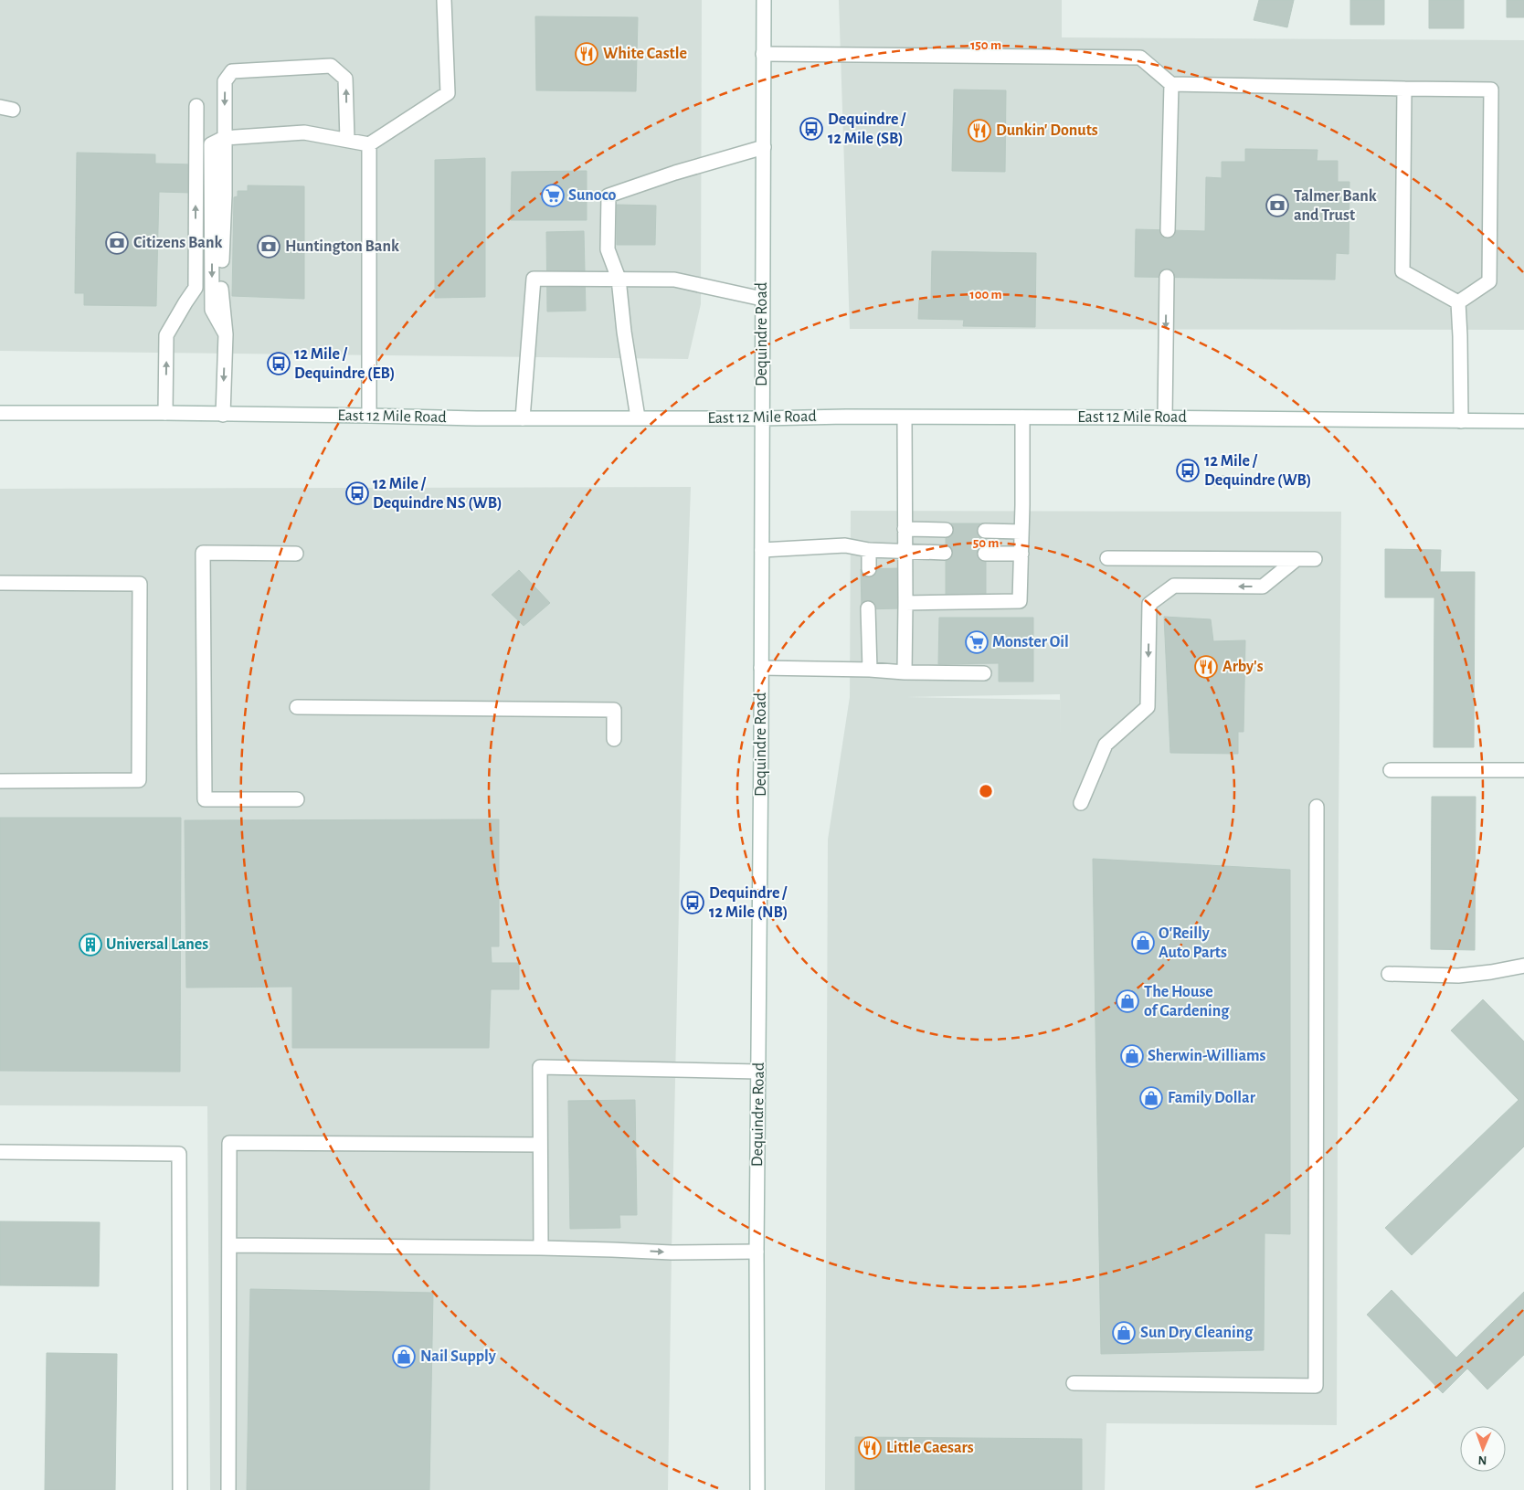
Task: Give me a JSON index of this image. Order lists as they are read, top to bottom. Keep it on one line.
{"streets":{"main road":["Dequindre Road","East 12 Mile Road"]},"crossings":[["Dequindre Road","East 12 Mile Road"]],"places":{"restaurant":["White Castle","Dunkin' Donuts","Arby's","Little Caesars"],"bus stop":["Dequindre / 12 Mile (SB)","12 Mile / Dequindre (EB)","12 Mile / Dequindre (WB)","12 Mile / Dequindre NS (WB)","Dequindre / 12 Mile (NB)"],"supermarket":["Sunoco","Monster Oil"],"bank":["Talmer Bank and Trust","Citizens Bank","Huntington Bank"],"shop":["O'Reilly Auto Parts","The House of Gardening","Sherwin-Williams","Family Dollar","Sun Dry Cleaning","Nail Supply"],"building":["Universal Lanes"]},"north":"bottom","rings":["150 m","100 m","50 m"]}
